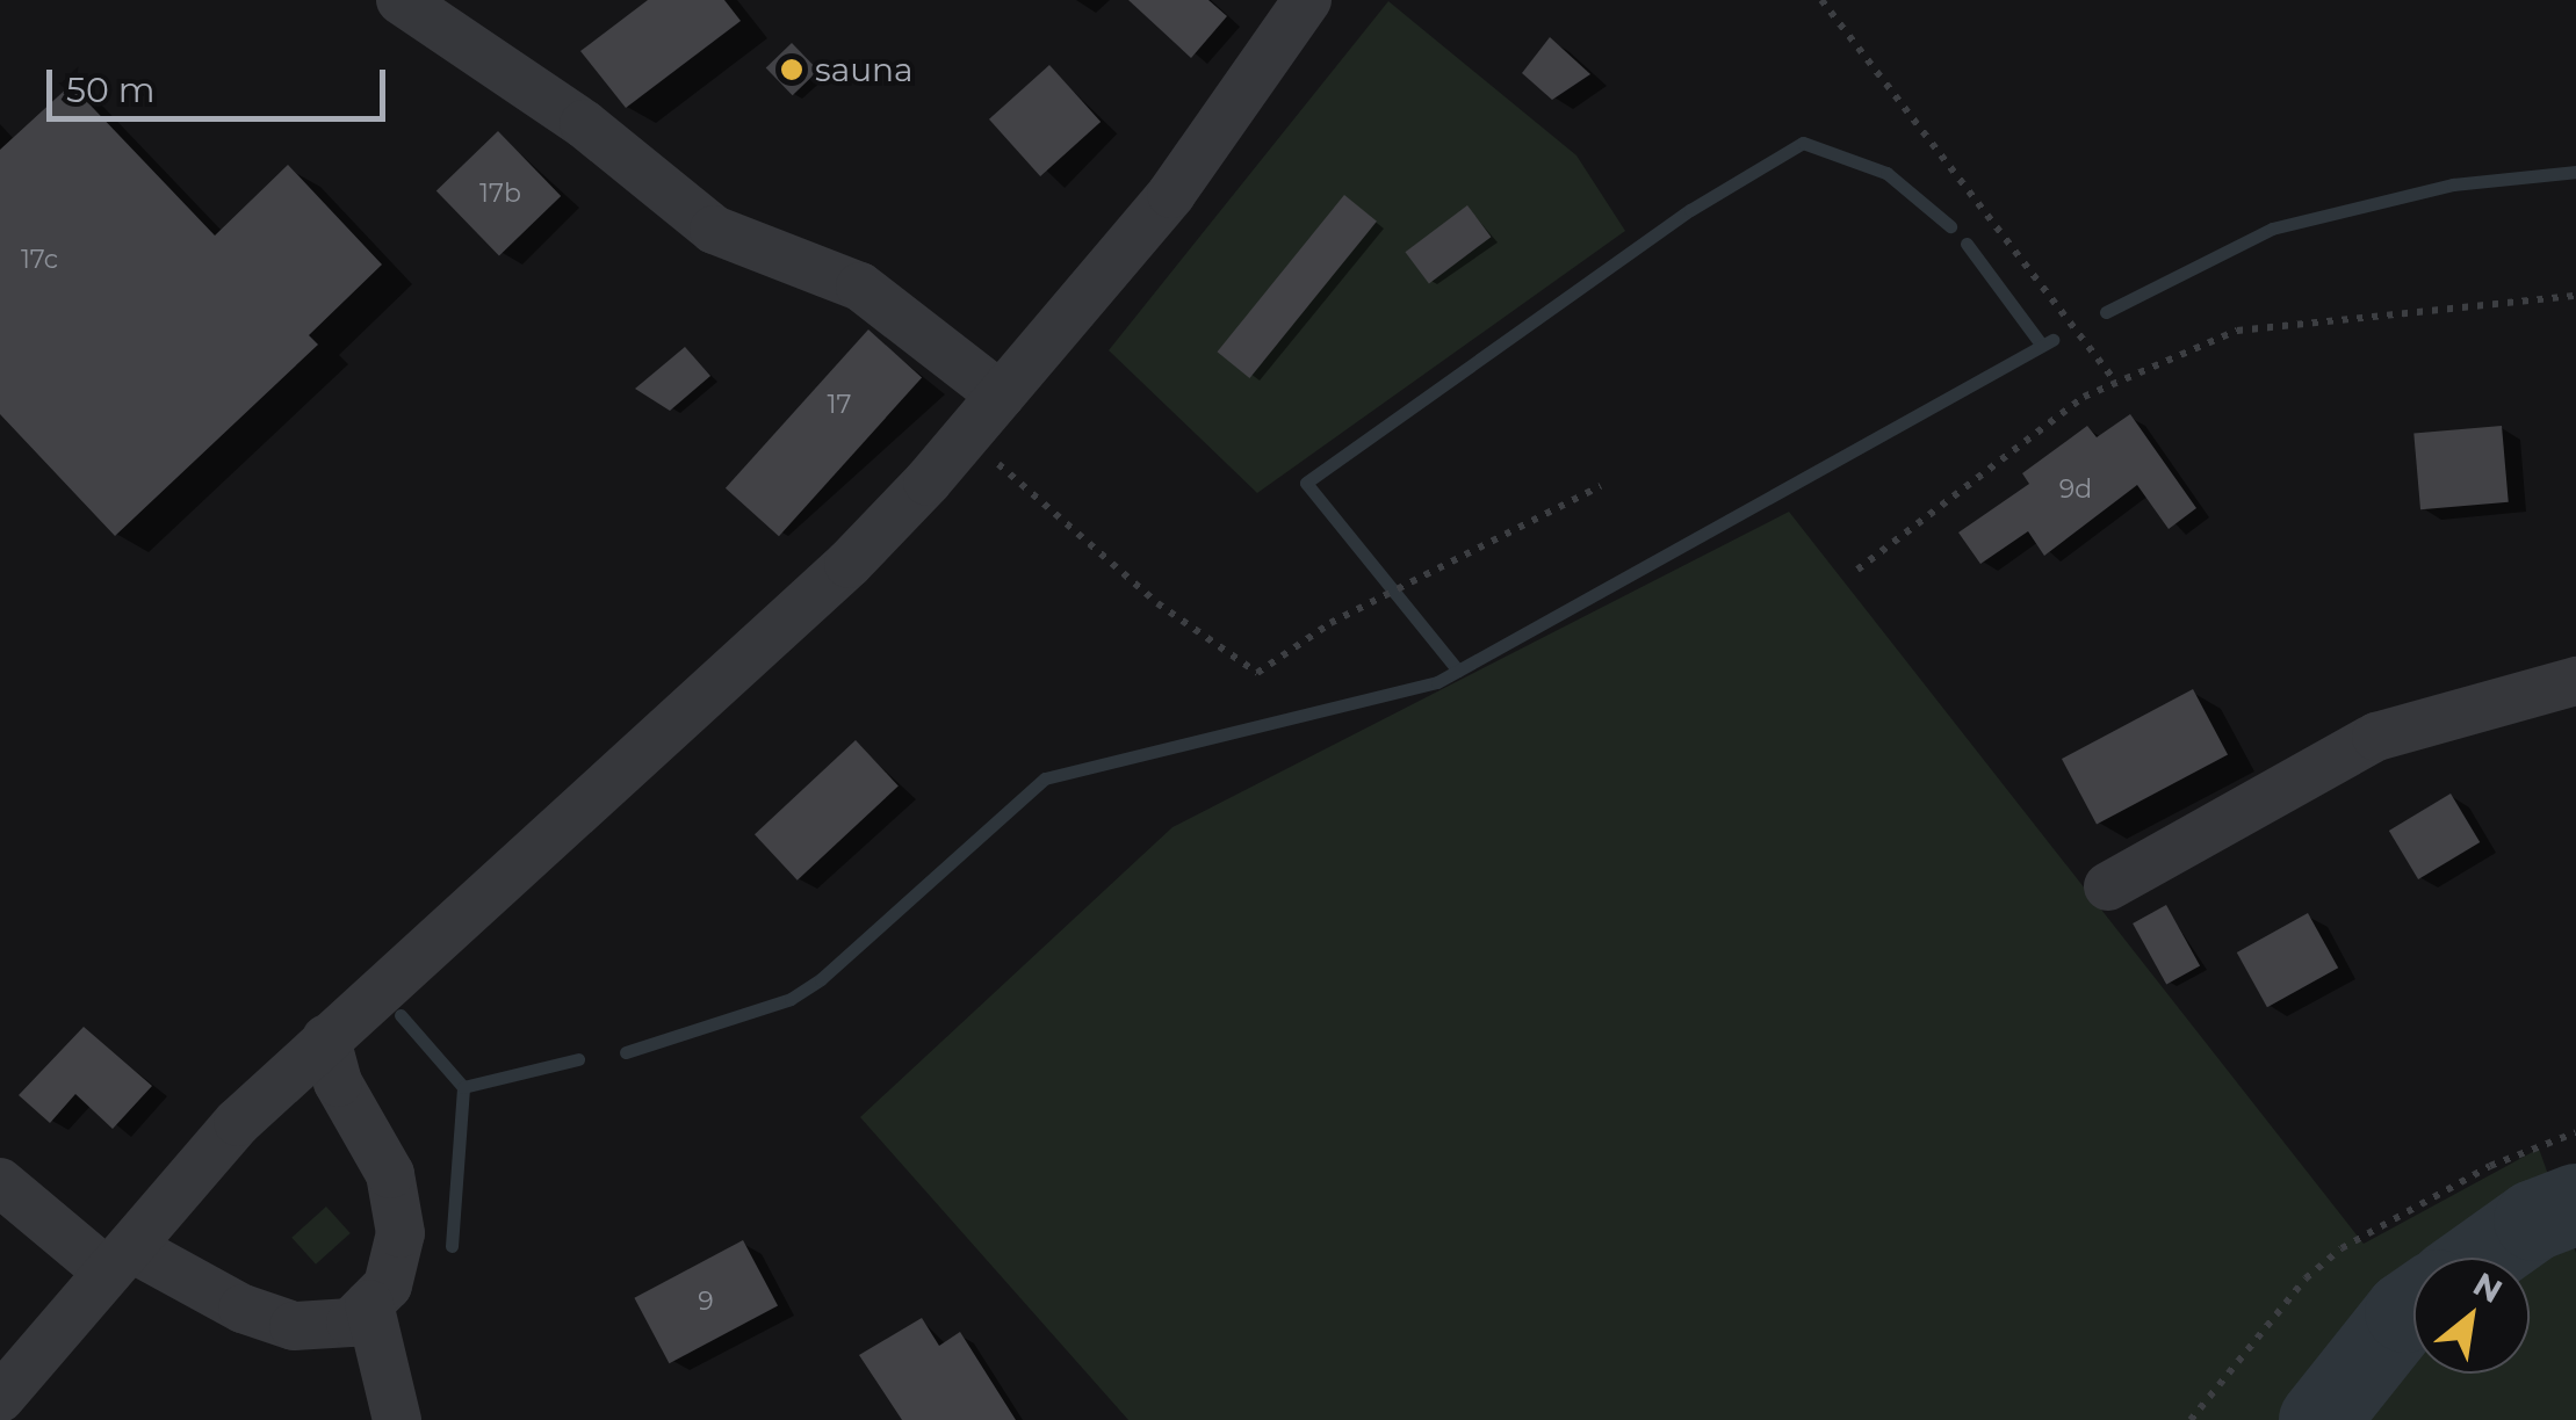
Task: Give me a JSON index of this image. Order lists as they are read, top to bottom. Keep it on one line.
{"places":["sauna"],"house_numbers":["17b","17c","17","9d","9"],"scale_bar":"50 m","north":"top right"}
